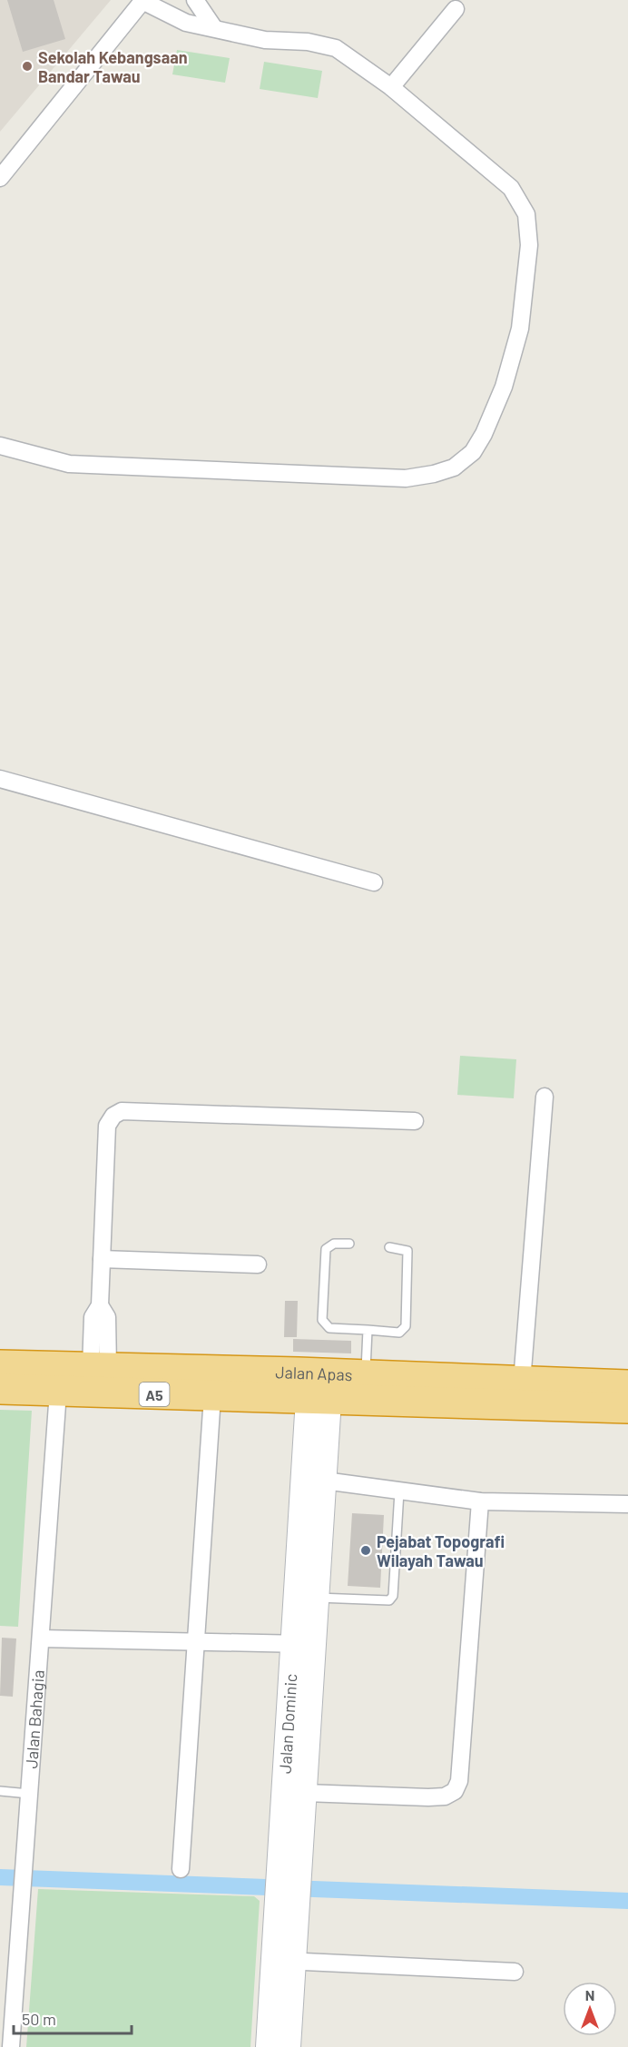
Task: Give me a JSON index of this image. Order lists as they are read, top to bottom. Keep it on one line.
{"streets":{"highway":["Jalan Apas","A5"],"street":["Jalan Bahagia","Jalan Dominic"]},"crossings":[["Jalan Apas","Jalan Bahagia"],["Jalan Apas","Jalan Dominic"]],"places":["Sekolah Kebangsaan Bandar Tawau","Pejabat Topografi Wilayah Tawau"],"scale_bar":"50 m","north":"top"}
